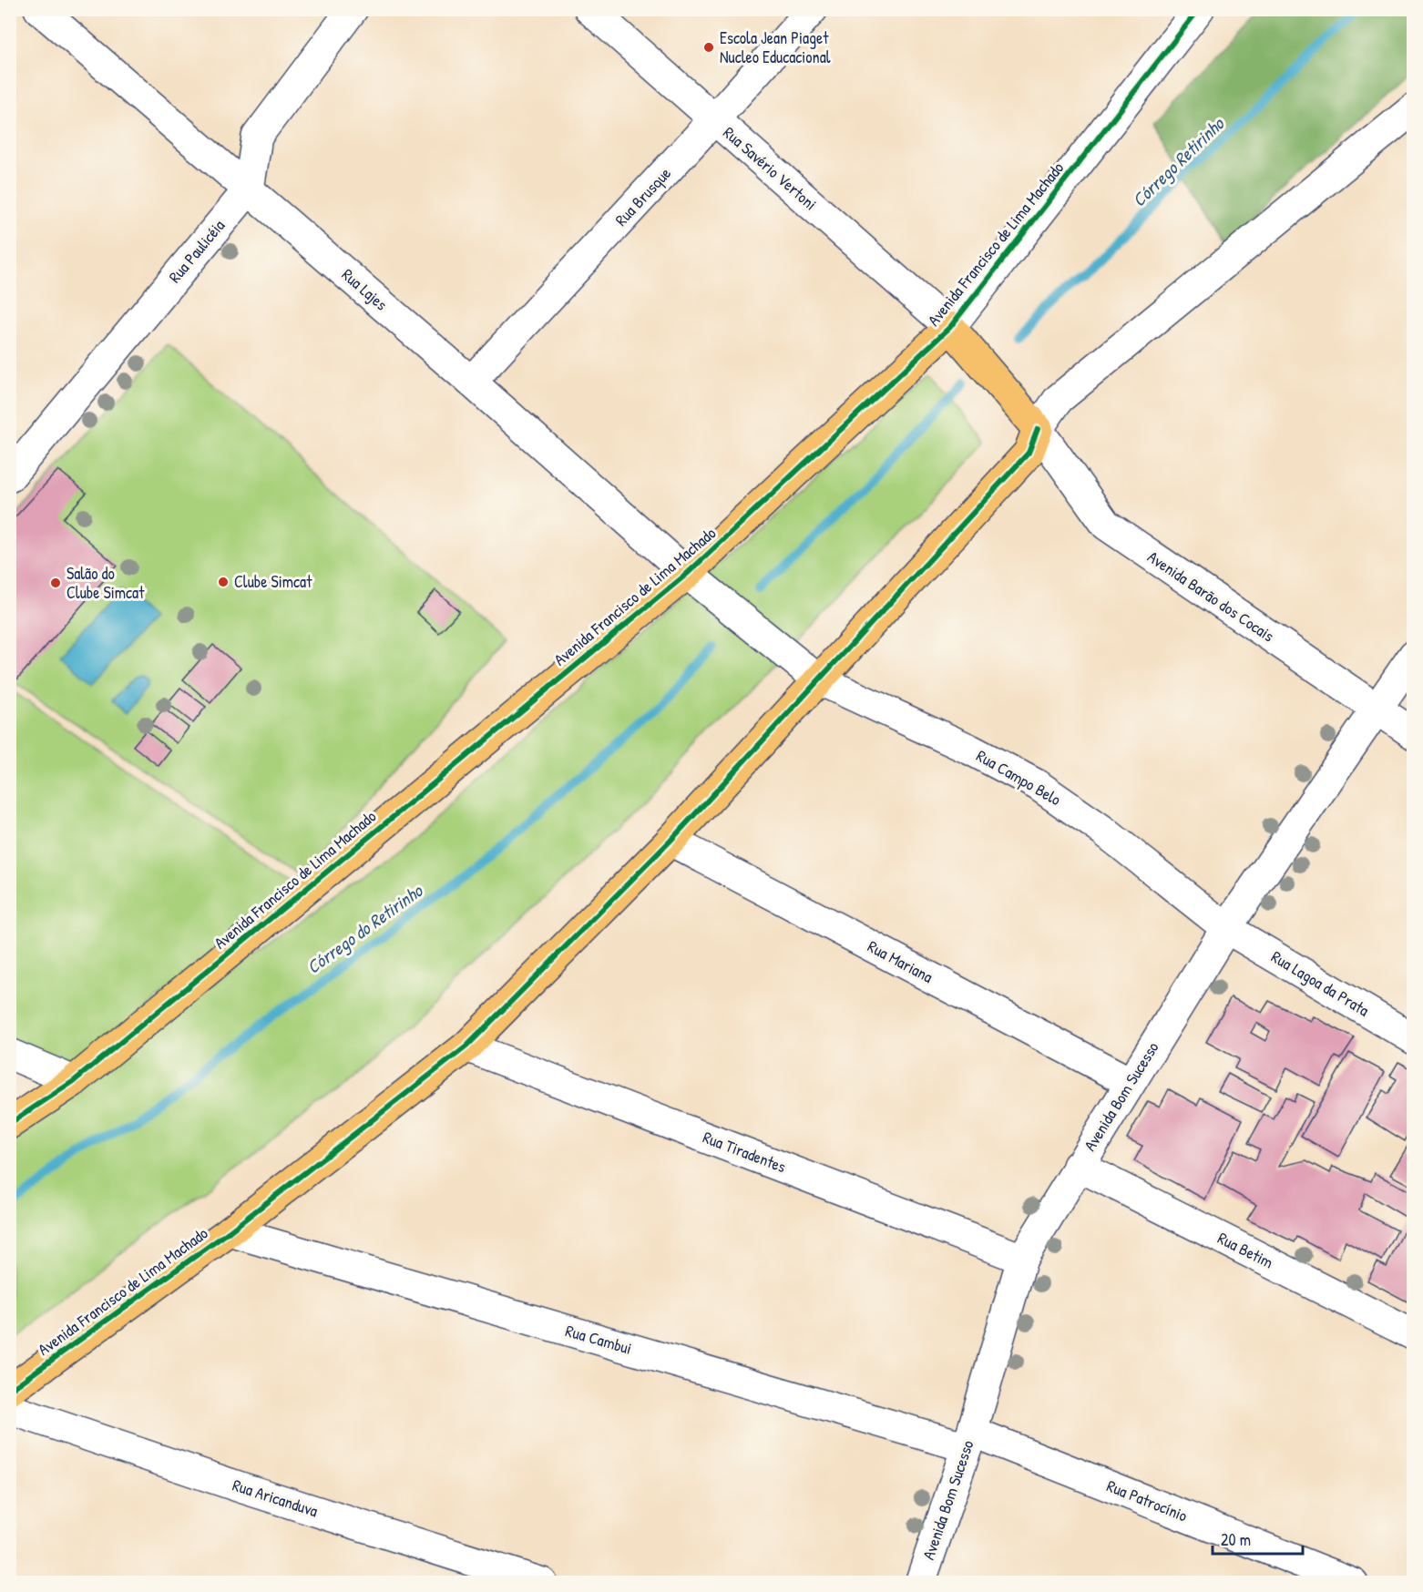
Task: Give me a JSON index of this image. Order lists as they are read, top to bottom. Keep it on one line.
{"streets":{"main road":["Avenida Francisco de Lima Machado"],"street":["Rua Savério Vertoni","Rua Brusque","Rua Paulicéia","Rua Lajes","Avenida Barão dos Cocais","Rua Campo Belo","Rua Mariana","Rua Lagoa da Prata","Avenida Bom Sucesso","Rua Tiradentes","Rua Betim","Rua Cambui","Rua Aricanduva","Rua Patrocínio"]},"crossings":[["Rua Savério Vertoni","Rua Brusque"],["Rua Savério Vertoni","Avenida Francisco de Lima Machado"],["Rua Brusque","Rua Lajes"],["Avenida Francisco de Lima Machado","Rua Lajes"],["Avenida Francisco de Lima Machado","Avenida Barão dos Cocais"],["Avenida Francisco de Lima Machado","Rua Campo Belo"],["Avenida Francisco de Lima Machado","Rua Mariana"],["Avenida Francisco de Lima Machado","Rua Tiradentes"],["Avenida Francisco de Lima Machado","Rua Cambui"],["Rua Paulicéia","Rua Lajes"],["Rua Lajes","Rua Campo Belo"],["Avenida Barão dos Cocais","Avenida Bom Sucesso"],["Rua Campo Belo","Rua Lagoa da Prata"],["Rua Campo Belo","Avenida Bom Sucesso"],["Rua Mariana","Avenida Bom Sucesso"],["Rua Lagoa da Prata","Avenida Bom Sucesso"],["Avenida Bom Sucesso","Rua Tiradentes"],["Avenida Bom Sucesso","Rua Betim"],["Avenida Bom Sucesso","Rua Cambui"],["Avenida Bom Sucesso","Rua Patrocínio"],["Rua Cambui","Rua Patrocínio"]],"water":["Córrego Retirinho","Córrego do Retirinho"],"places":["Escola Jean Piaget Nucleo Educacional","Clube Simcat","Salão do Clube Simcat"],"scale_bar":"20 m"}
